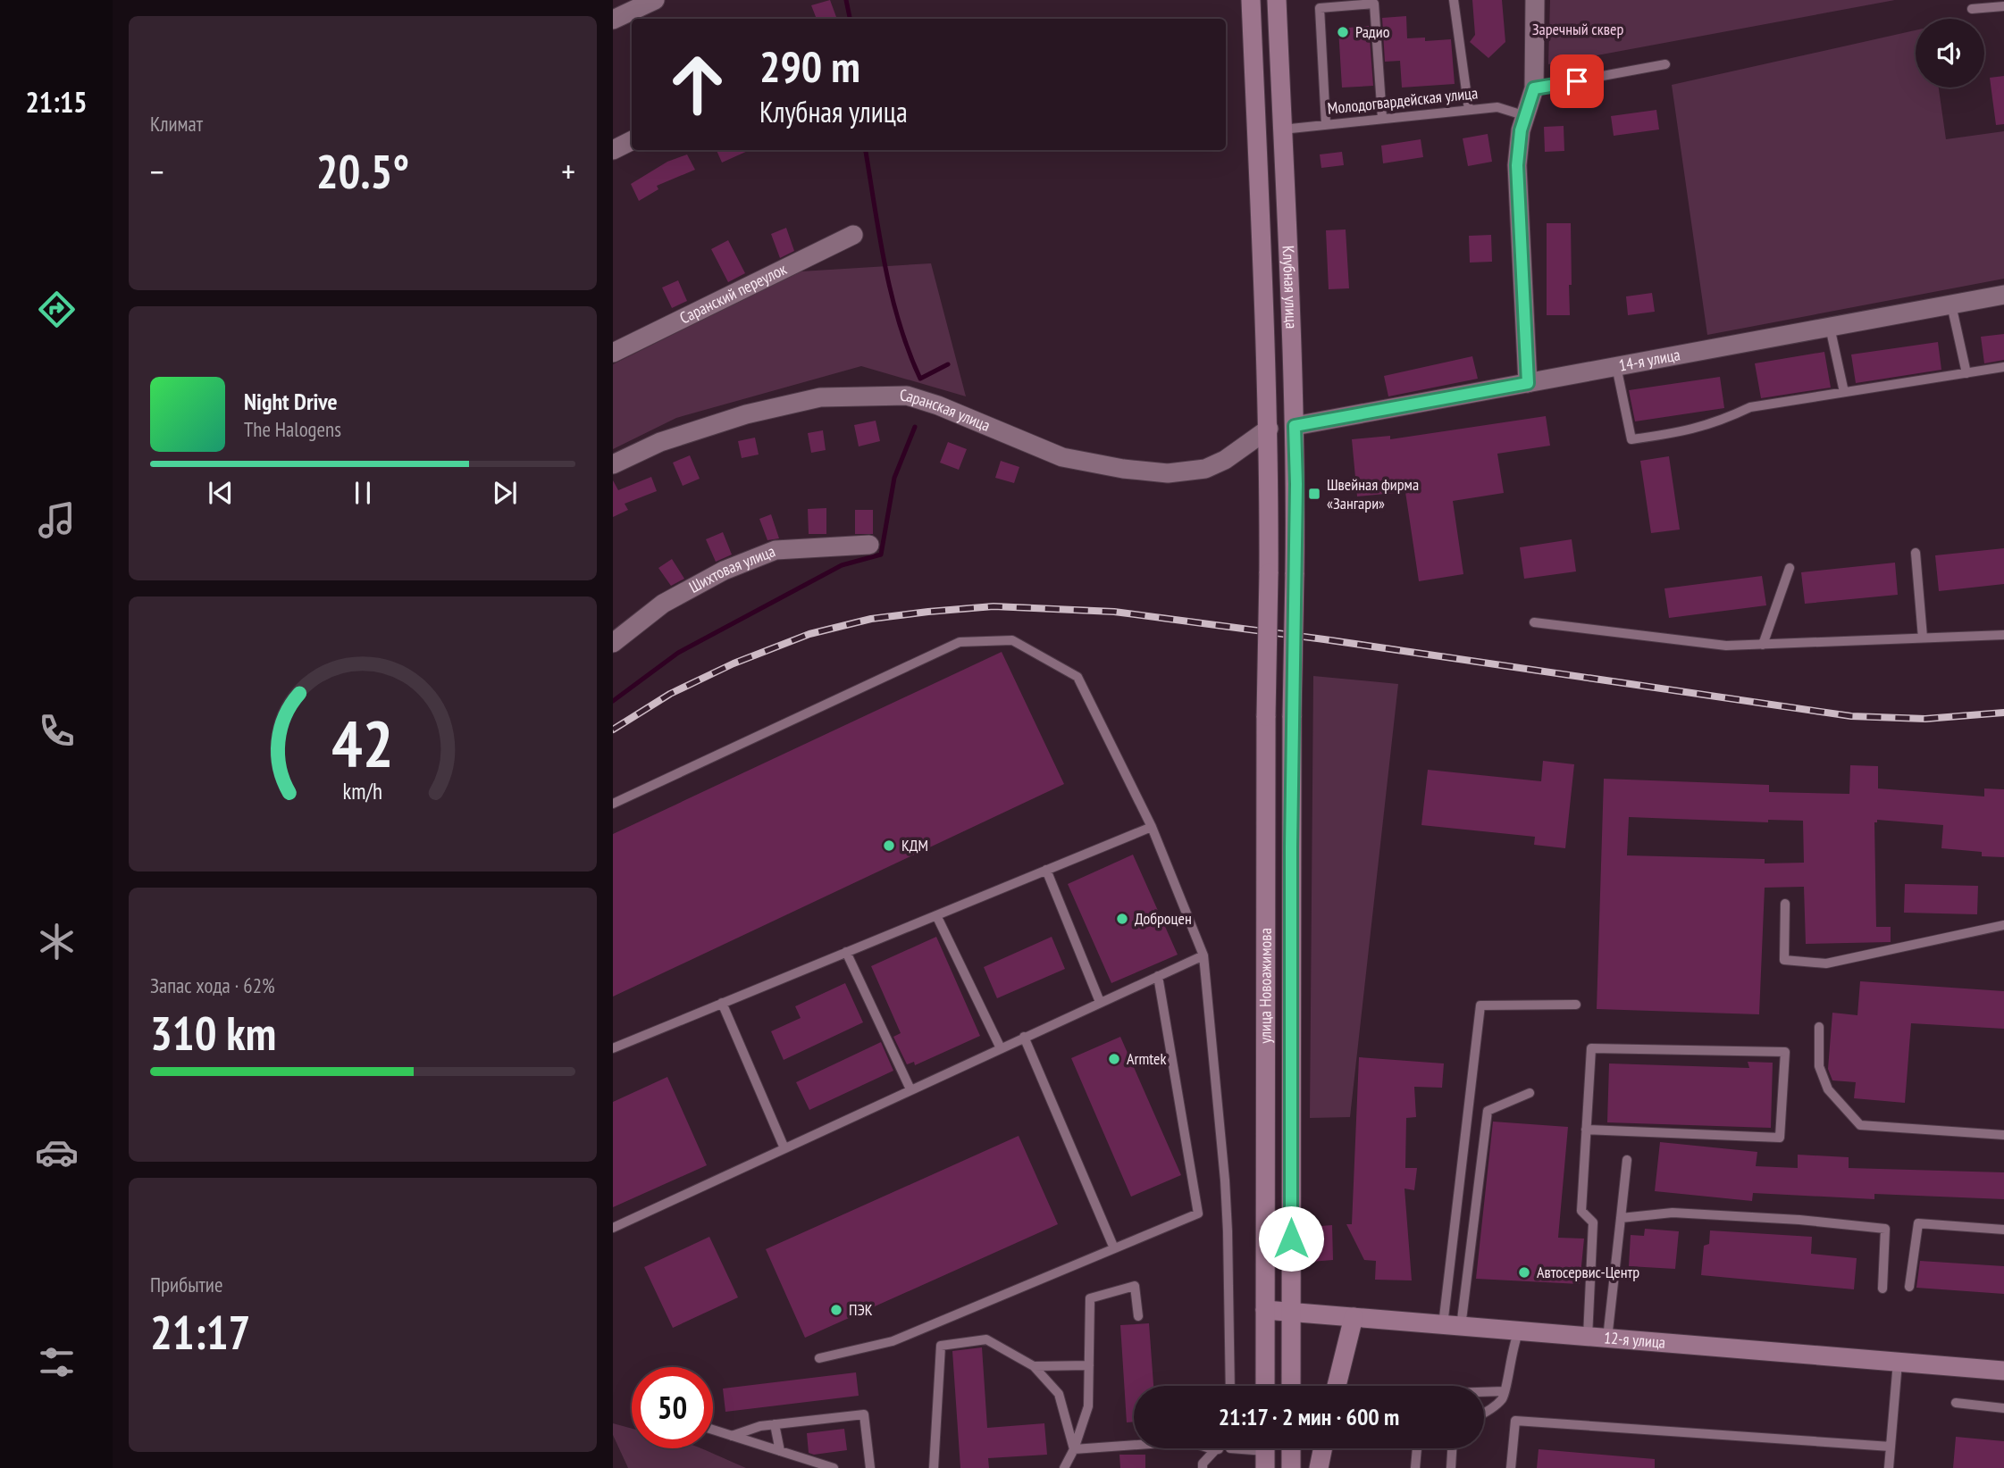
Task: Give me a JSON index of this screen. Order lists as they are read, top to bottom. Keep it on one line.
{"streets":{"main road":["Клубная улица","улица Новоажимова","12-я улица"],"street":["Саранский переулок","14-я улица","Саранская улица","Шихтовая улица"],"lane":["Молодогвардейская улица"]},"crossings":[["Молодогвардейская улица","Клубная улица"],["Клубная улица","14-я улица"],["Клубная улица","Саранская улица"],["Клубная улица","улица Новоажимова"],["улица Новоажимова","12-я улица"]],"parks":["Заречный сквер"],"places":{"other":["Радио","КДМ","Доброцен","Armtek","Автосервис-Центр","ПЭК"],"transit":["Швейная фирма «Зангари»"]},"page":{"tabs":"21:15","tile":["Климат",["Запас хода · 62%","310 km"],["Прибытие","21:17"]],"turn":["290 m","Клубная улица"],"heat":["−","20.5°","+"],"song":["Night Drive","The Halogens"],"limit":"50","trip":"21:17 · 2 мин · 600 m","gauge":["42","km/h"]}}
